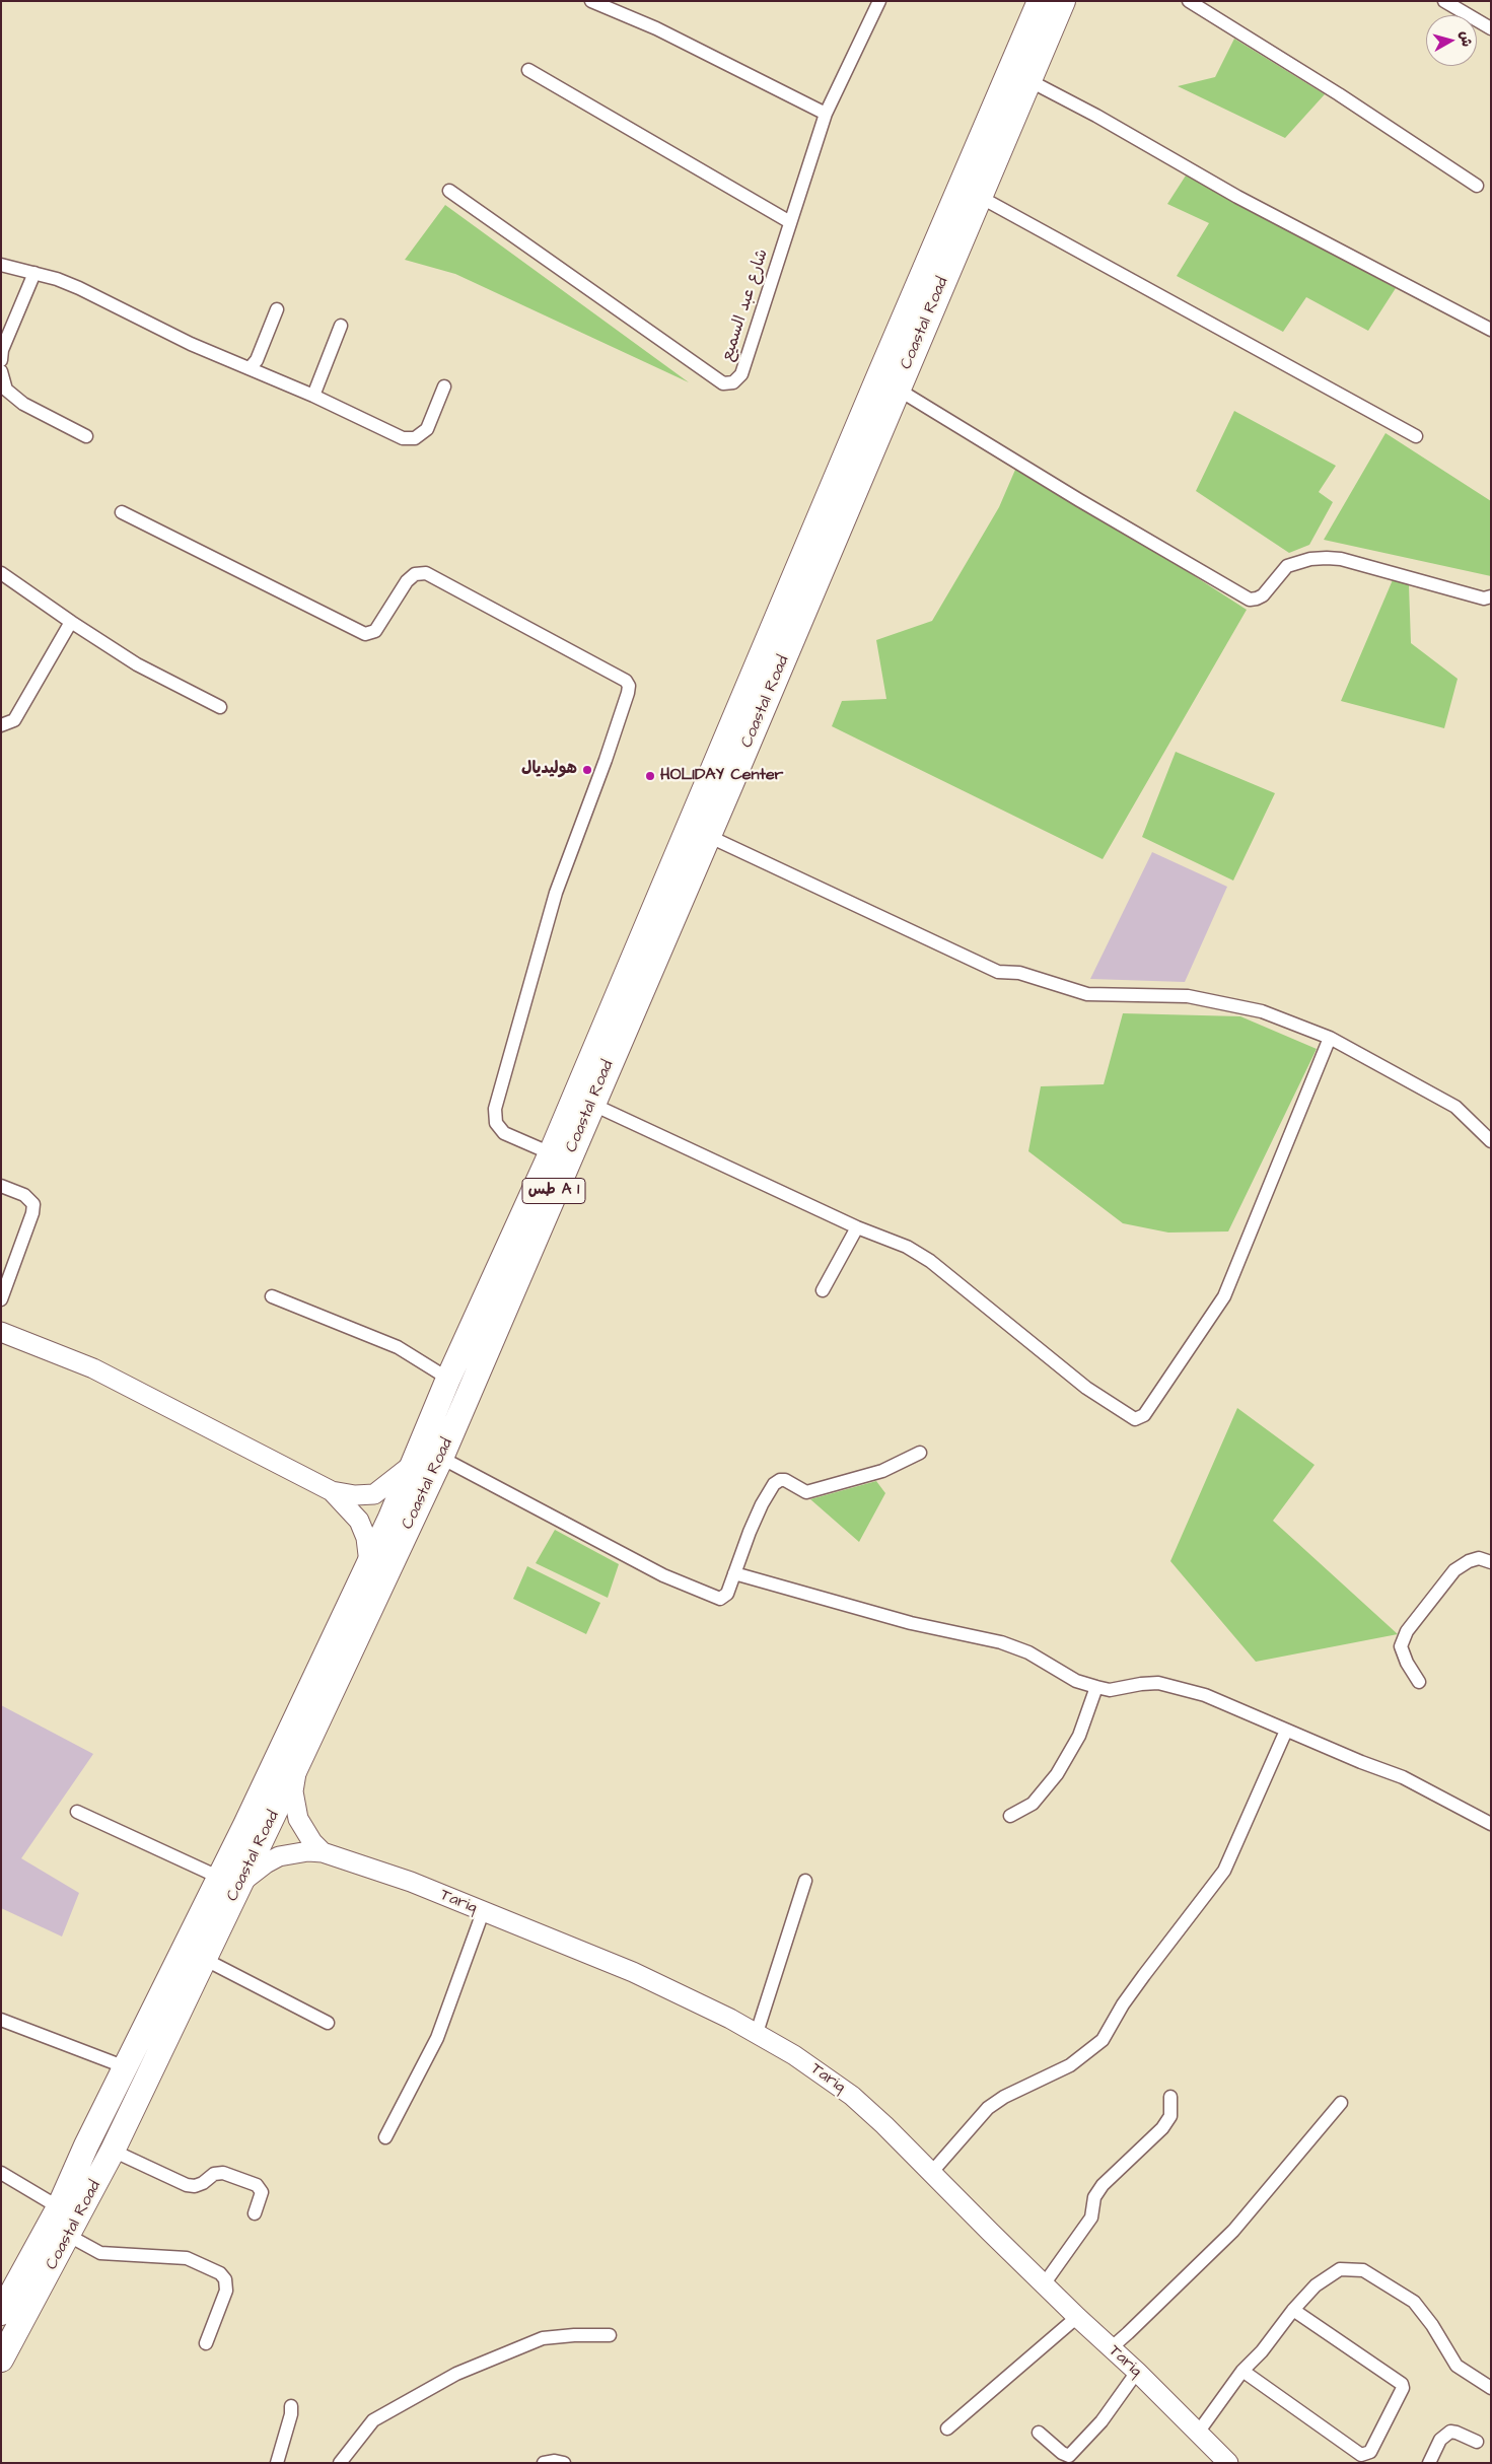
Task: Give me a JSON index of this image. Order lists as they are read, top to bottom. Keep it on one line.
{"streets":{"highway":["Coastal Road","طس A 1"],"main road":["Tariq"],"street":["شارع عبد السميع"]},"places":["هوليديال","HOLIDAY Center"],"north":"right"}
